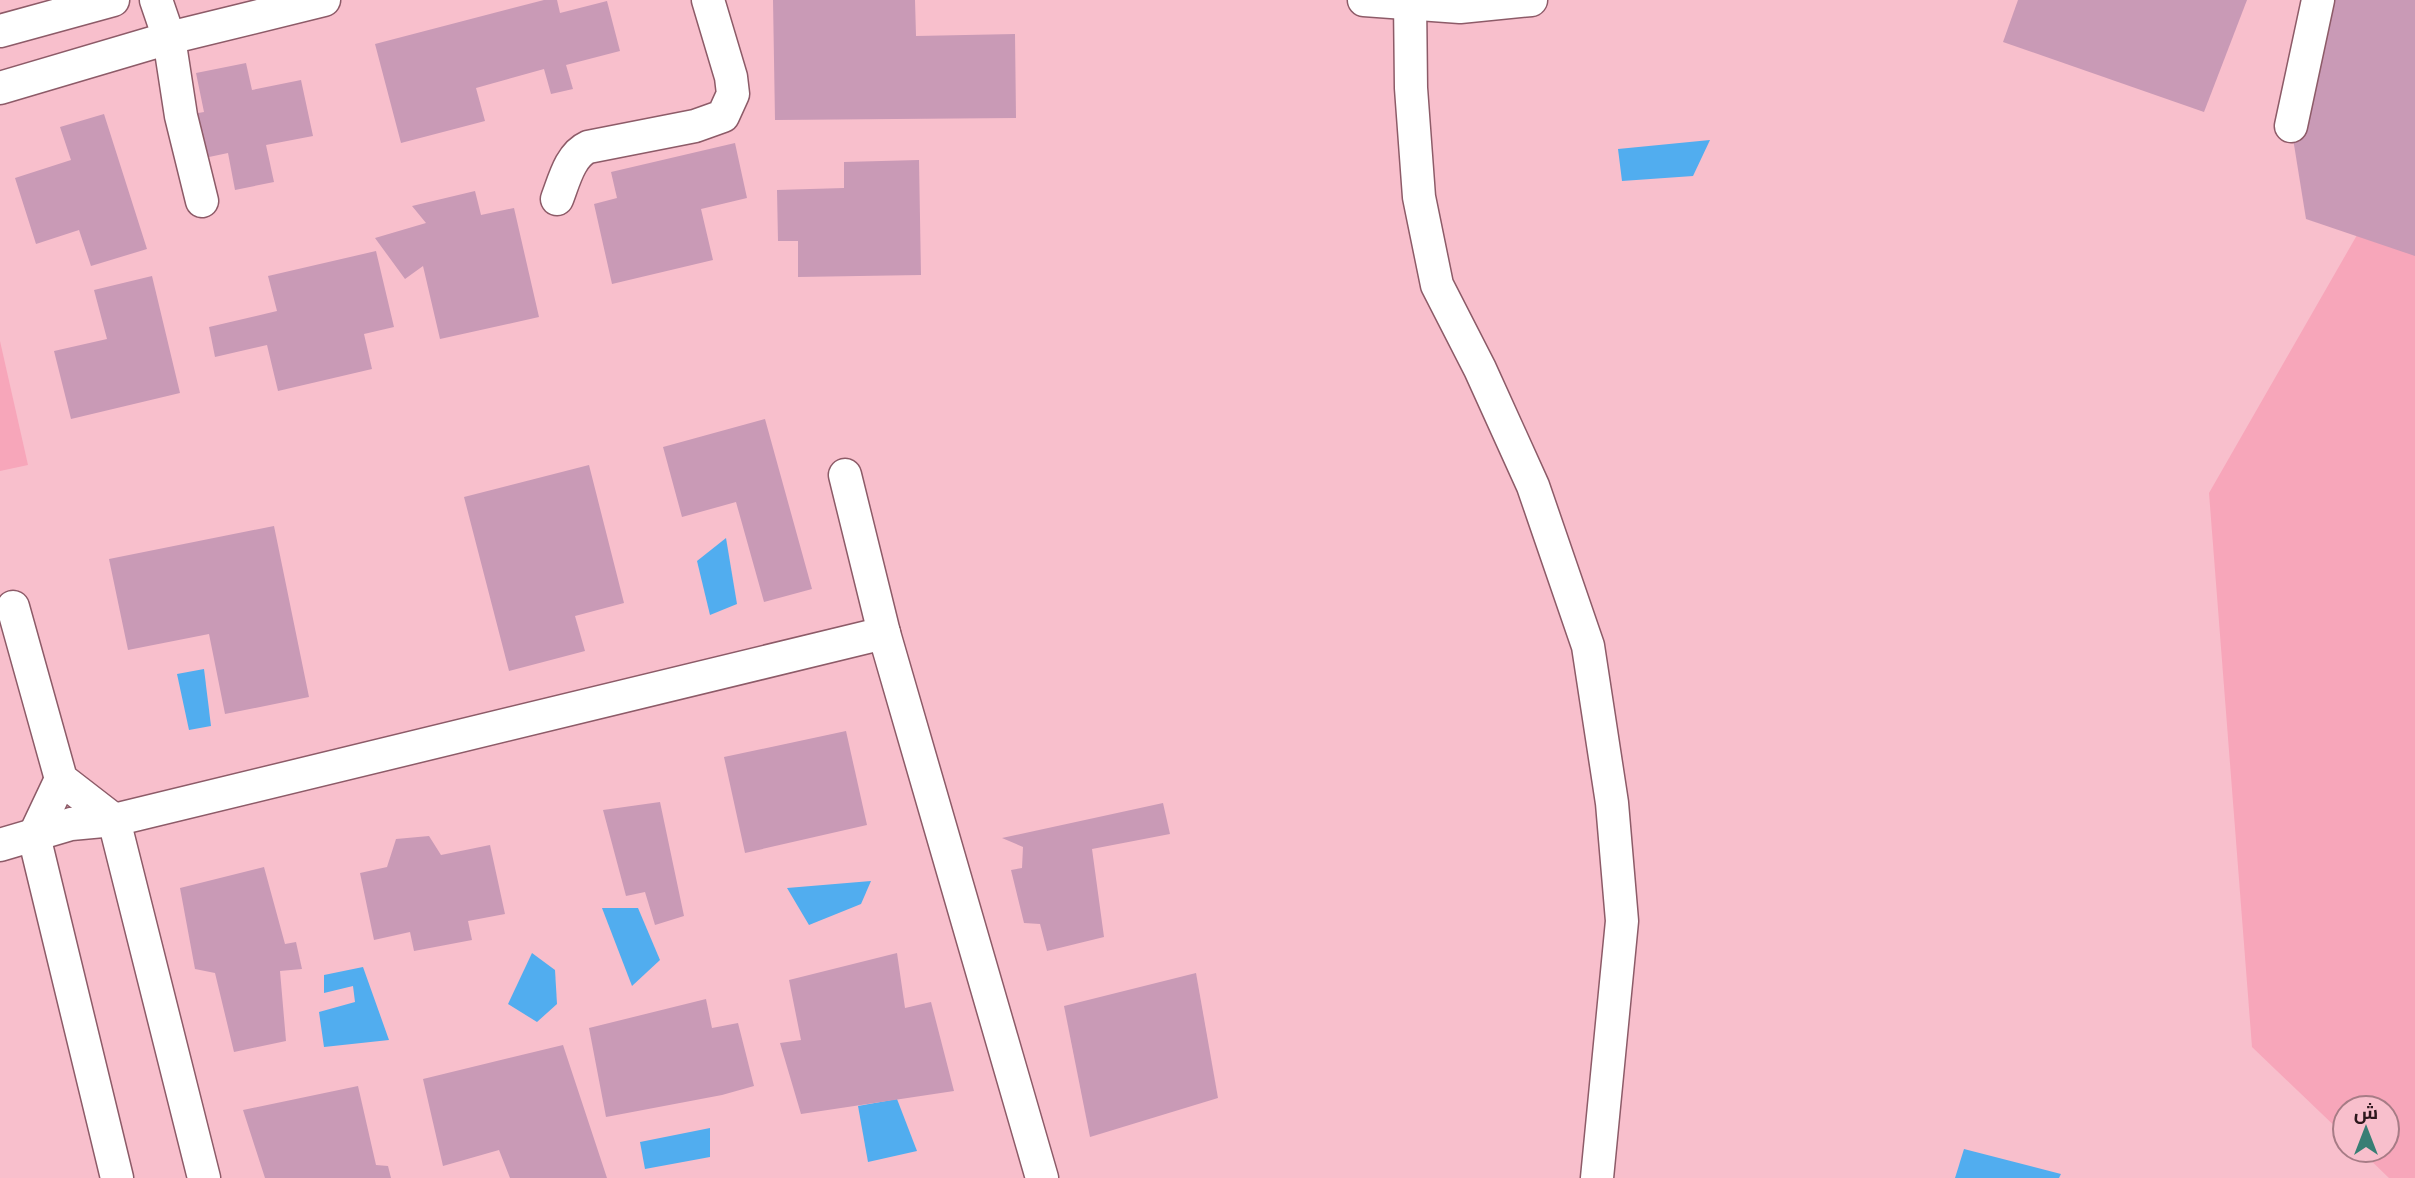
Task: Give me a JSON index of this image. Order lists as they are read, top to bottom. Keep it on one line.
{"north":"top"}
